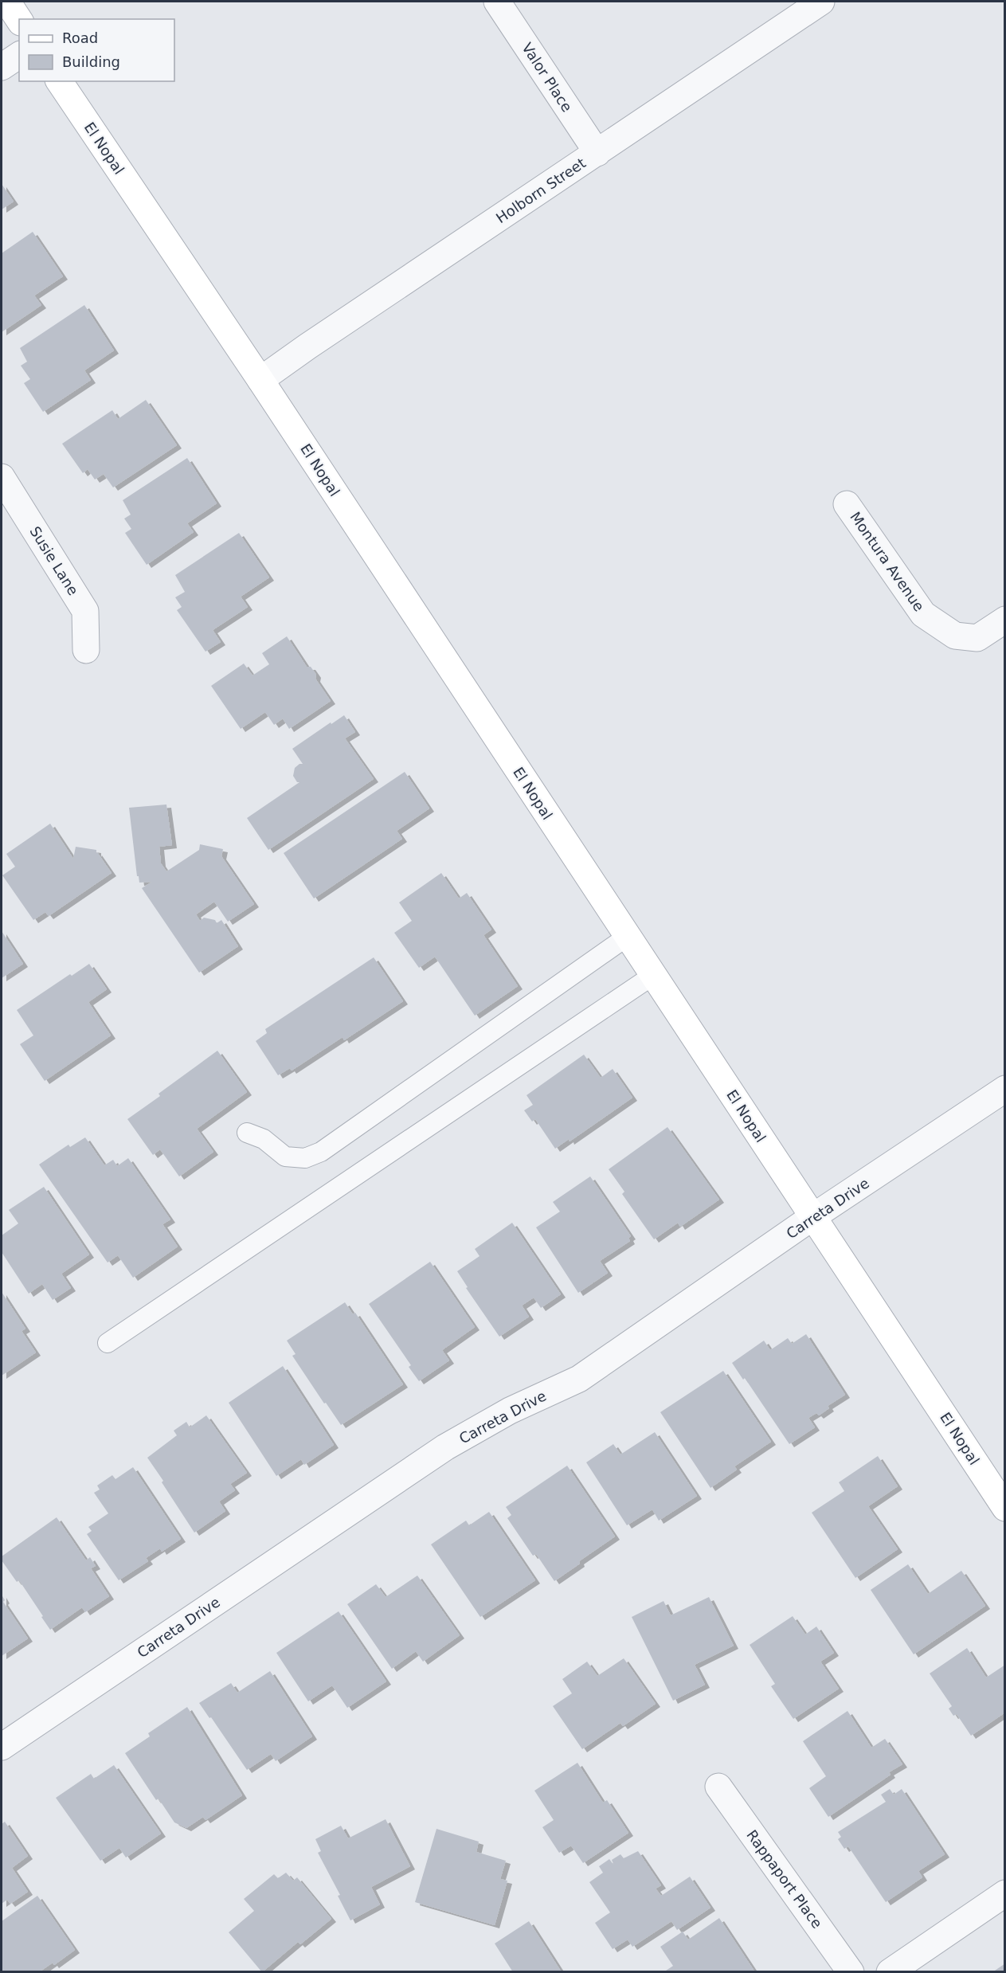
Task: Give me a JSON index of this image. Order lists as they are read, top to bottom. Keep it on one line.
{"streets":{"main road":["El Nopal"],"street":["Valor Place","Holborn Street","Susie Lane","Montura Avenue","Carreta Drive","Rappaport Place"]},"crossings":[["Valor Place","Holborn Street"],["El Nopal","Holborn Street"],["El Nopal","Carreta Drive"]],"legend":["Road","Building"]}
